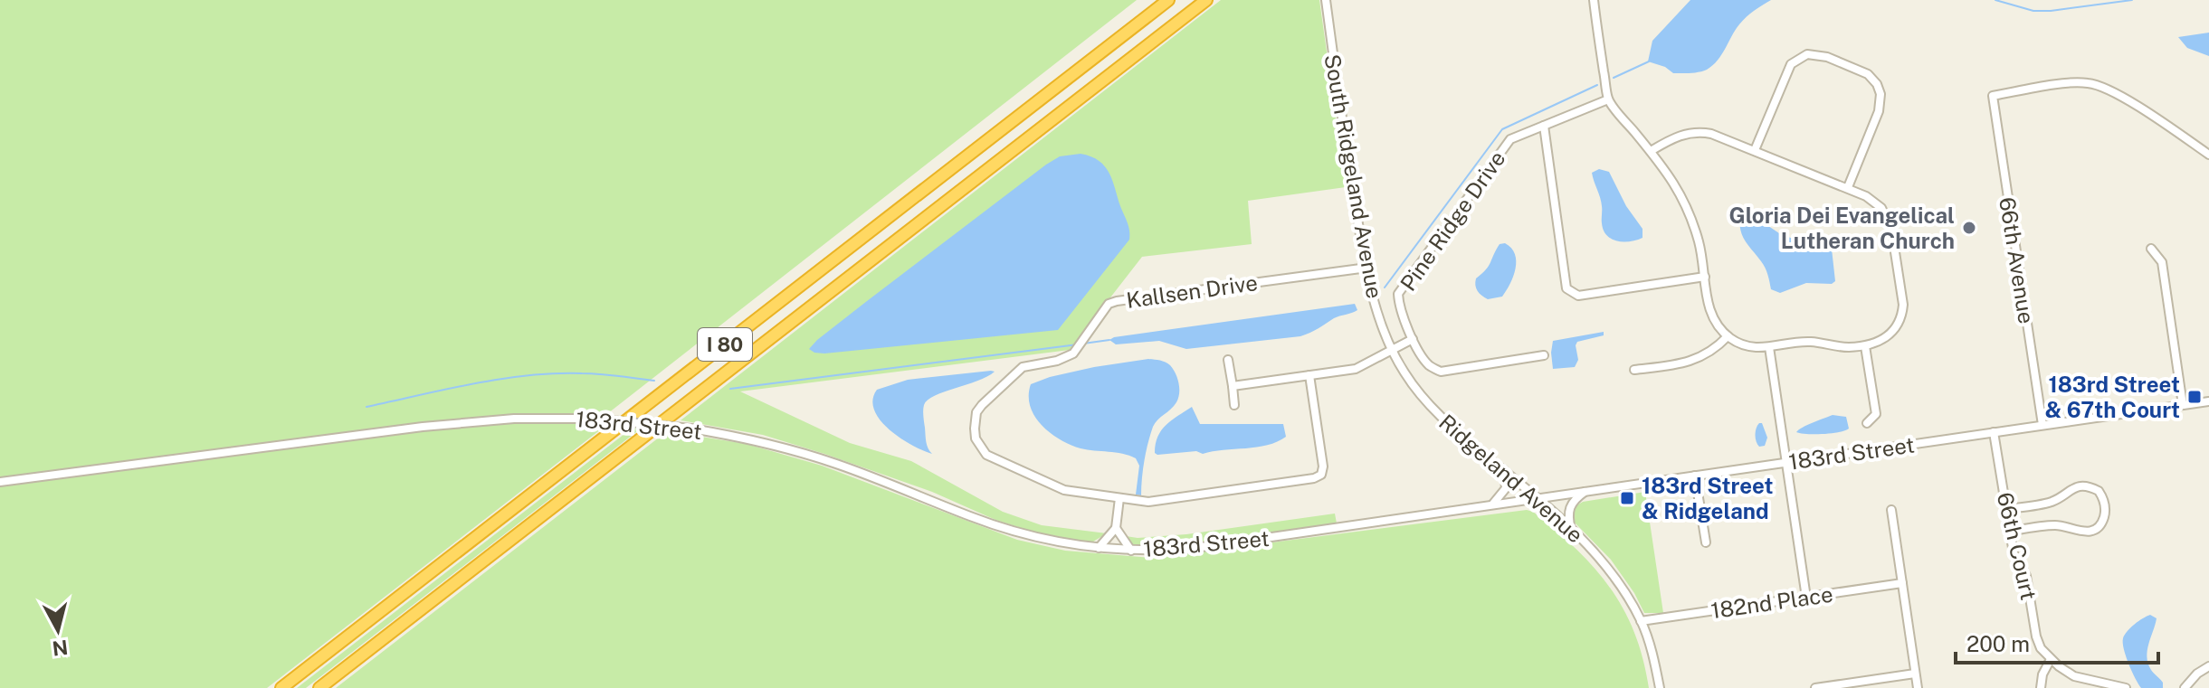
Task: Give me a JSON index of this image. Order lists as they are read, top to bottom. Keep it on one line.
{"streets":{"highway":["I 80"],"street":["South Ridgeland Avenue","Pine Ridge Drive","66th Avenue","Kallsen Drive","183rd Street","Ridgeland Avenue","66th Court","182nd Place"]},"crossings":[["South Ridgeland Avenue","Kallsen Drive"],["South Ridgeland Avenue","Ridgeland Avenue"],["66th Avenue","183rd Street"],["183rd Street","Ridgeland Avenue"],["183rd Street","66th Court"],["Ridgeland Avenue","182nd Place"]],"places":{"other":["Gloria Dei Evangelical Lutheran Church"],"transit":["183rd Street & 67th Court","183rd Street & Ridgeland"]},"scale_bar":"200 m","north":"bottom"}
